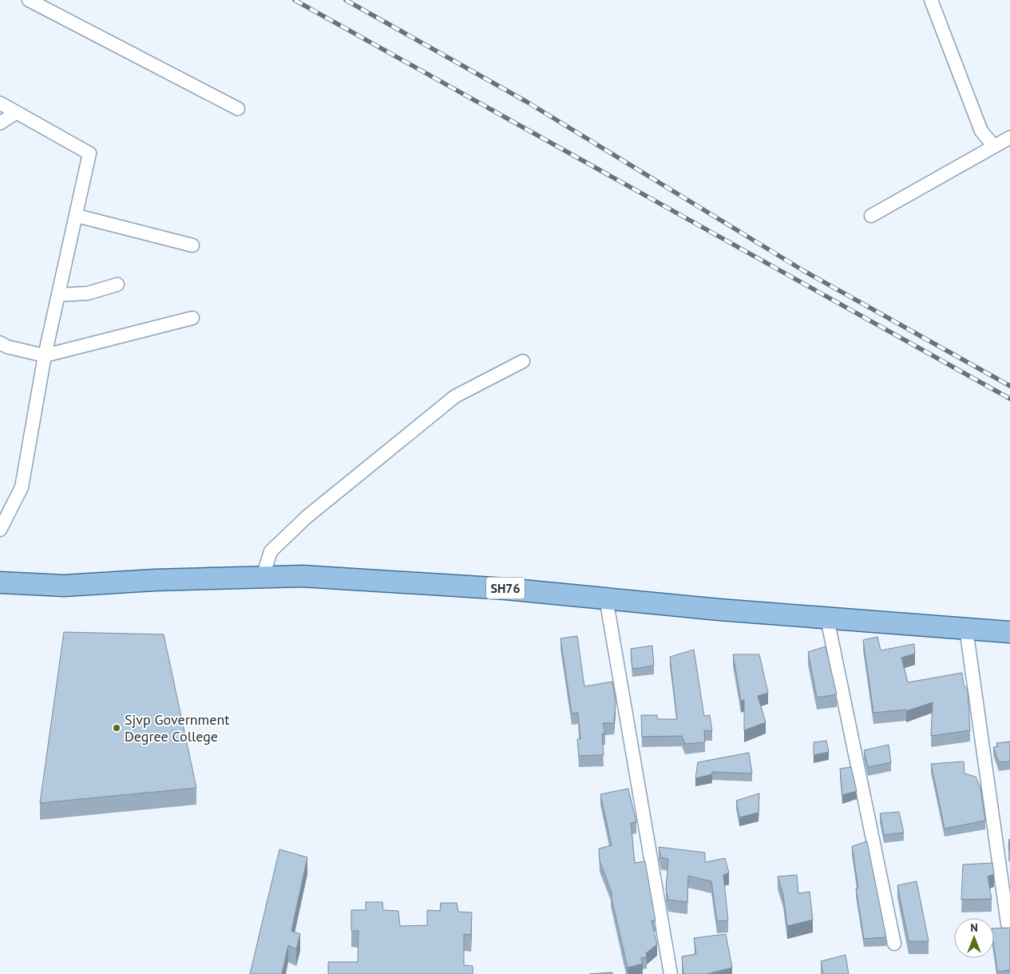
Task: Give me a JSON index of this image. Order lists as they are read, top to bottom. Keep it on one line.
{"streets":{"main road":["SH76"]},"places":["Sjvp Government Degree College"],"north":"top"}
